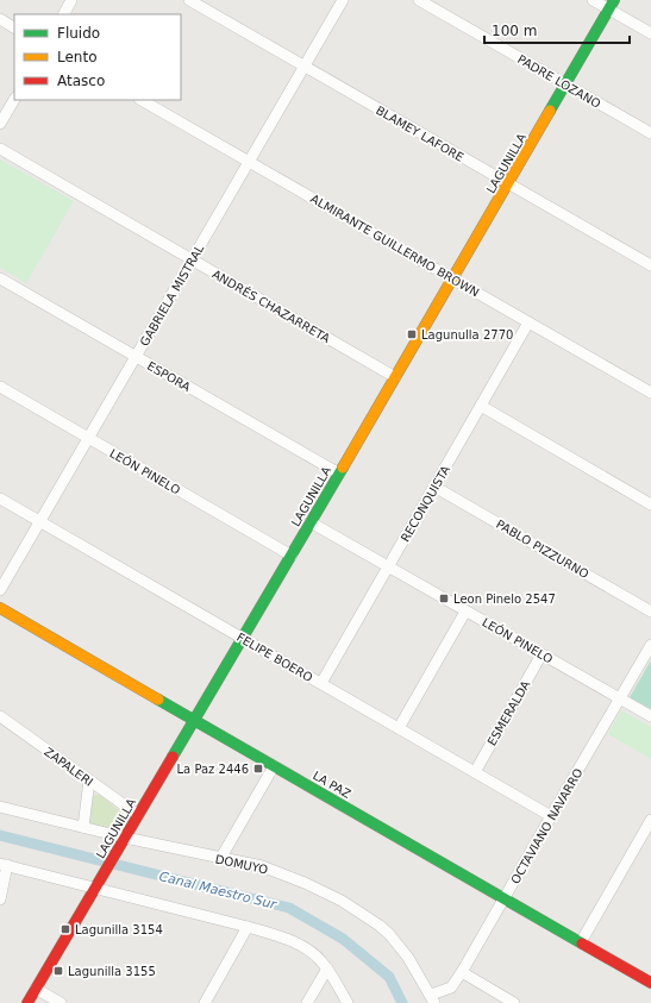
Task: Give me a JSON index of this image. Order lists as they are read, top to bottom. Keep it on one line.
{"streets":{"main road":["LAGUNILLA","LA PAZ"],"street":["PADRE LOZANO","BLAMEY LAFORE","ALMIRANTE GUILLERMO BROWN","GABRIELA MISTRAL","ANDRÉS CHAZARRETA","ESPORA","LEÓN PINELO","RECONQUISTA","PABLO PIZZURNO","FELIPE BOERO","ESMERALDA","ZAPALERI","OCTAVIANO NAVARRO","DOMUYO"]},"crossings":[["PADRE LOZANO","LAGUNILLA"],["BLAMEY LAFORE","LAGUNILLA"],["BLAMEY LAFORE","GABRIELA MISTRAL"],["LAGUNILLA","ALMIRANTE GUILLERMO BROWN"],["LAGUNILLA","ANDRÉS CHAZARRETA"],["LAGUNILLA","ESPORA"],["LAGUNILLA","LEÓN PINELO"],["LAGUNILLA","FELIPE BOERO"],["LAGUNILLA","ZAPALERI"],["LAGUNILLA","LA PAZ"],["LAGUNILLA","DOMUYO"],["ALMIRANTE GUILLERMO BROWN","GABRIELA MISTRAL"],["ALMIRANTE GUILLERMO BROWN","RECONQUISTA"],["GABRIELA MISTRAL","ANDRÉS CHAZARRETA"],["GABRIELA MISTRAL","ESPORA"],["GABRIELA MISTRAL","LEÓN PINELO"],["GABRIELA MISTRAL","FELIPE BOERO"],["LEÓN PINELO","RECONQUISTA"],["LEÓN PINELO","ESMERALDA"],["LEÓN PINELO","OCTAVIANO NAVARRO"],["RECONQUISTA","PABLO PIZZURNO"],["RECONQUISTA","FELIPE BOERO"],["FELIPE BOERO","ESMERALDA"],["FELIPE BOERO","OCTAVIANO NAVARRO"],["LA PAZ","OCTAVIANO NAVARRO"],["OCTAVIANO NAVARRO","DOMUYO"]],"water":["Canal Maestro Sur"],"places":{"transit":["Lagunulla 2770","Leon Pinelo 2547","La Paz 2446","Lagunilla 3154","Lagunilla 3155"]},"legend":["Fluido","Lento","Atasco"],"scale_bar":"100 m"}
